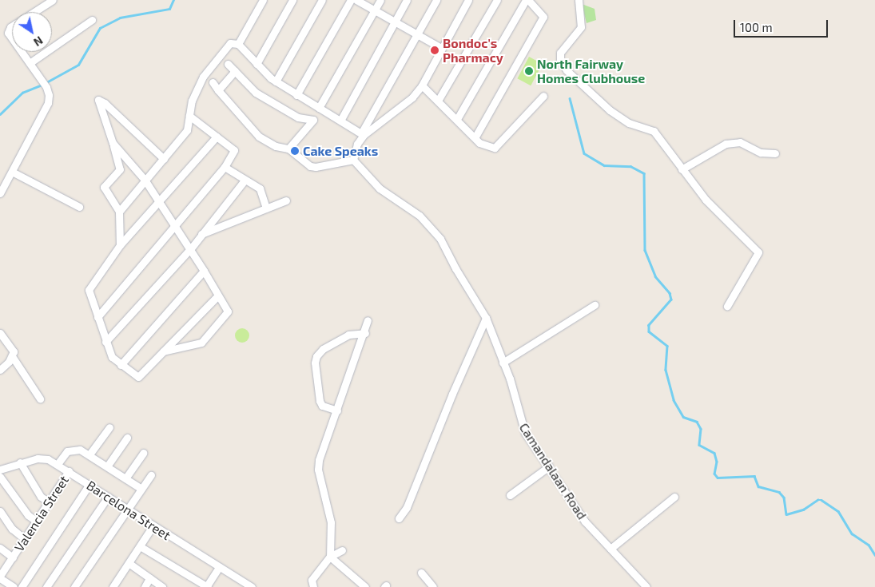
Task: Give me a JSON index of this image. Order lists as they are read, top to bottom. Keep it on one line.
{"streets":{"street":["Camandalaan Road","Barcelona Street","Valencia Street"]},"crossings":[["Barcelona Street","Valencia Street"]],"places":["Bondoc's Pharmacy","North Fairway Homes Clubhouse","Cake Speaks"],"scale_bar":"100 m","north":"bottom right"}
